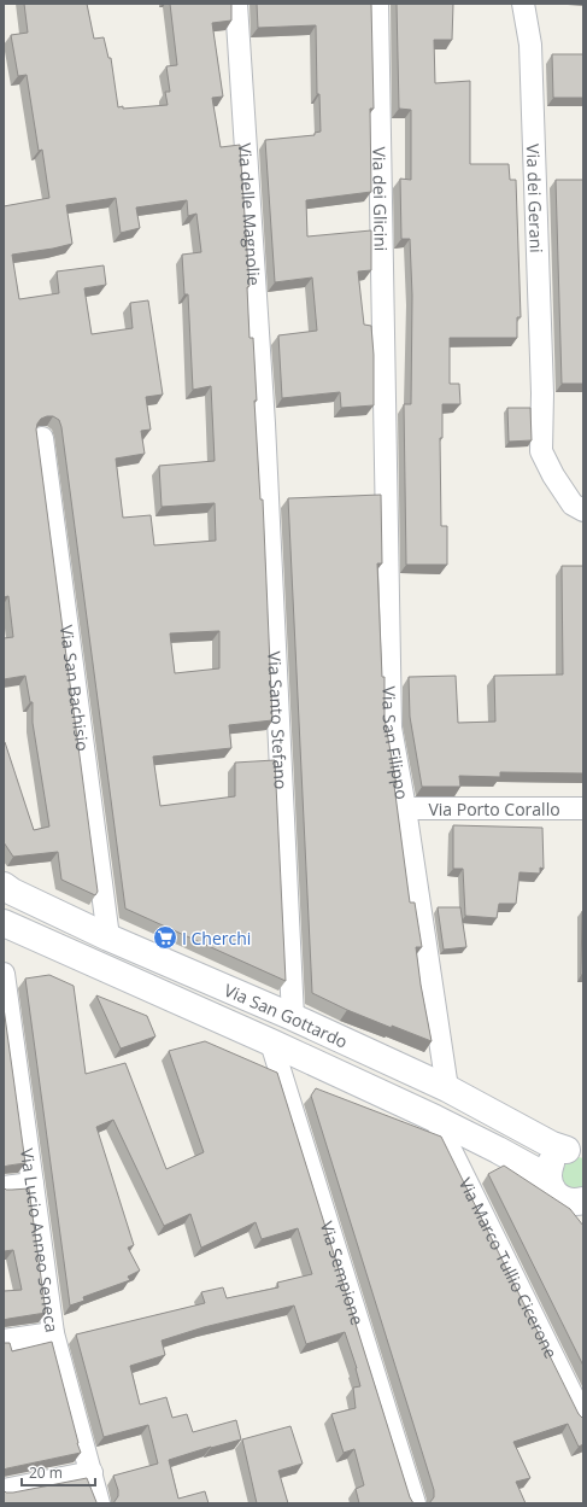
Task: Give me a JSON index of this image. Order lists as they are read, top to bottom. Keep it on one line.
{"streets":{"main road":["Via San Gottardo"],"street":["Via dei Gerani","Via dei Glicini","Via delle Magnolie","Via San Bachisio","Via Santo Stefano","Via San Filippo","Via Porto Corallo","Via Lucio Anneo Seneca","Via Marco Tullio Cicerone","Via Sempione"]},"crossings":[["Via dei Glicini","Via San Filippo"],["Via delle Magnolie","Via Santo Stefano"],["Via San Bachisio","Via San Gottardo"],["Via Santo Stefano","Via San Gottardo"],["Via San Filippo","Via Porto Corallo"],["Via San Filippo","Via San Gottardo"],["Via San Gottardo","Via Marco Tullio Cicerone"],["Via San Gottardo","Via Sempione"]],"places":{"supermarket":["I Cherchi"]},"scale_bar":"20 m"}
